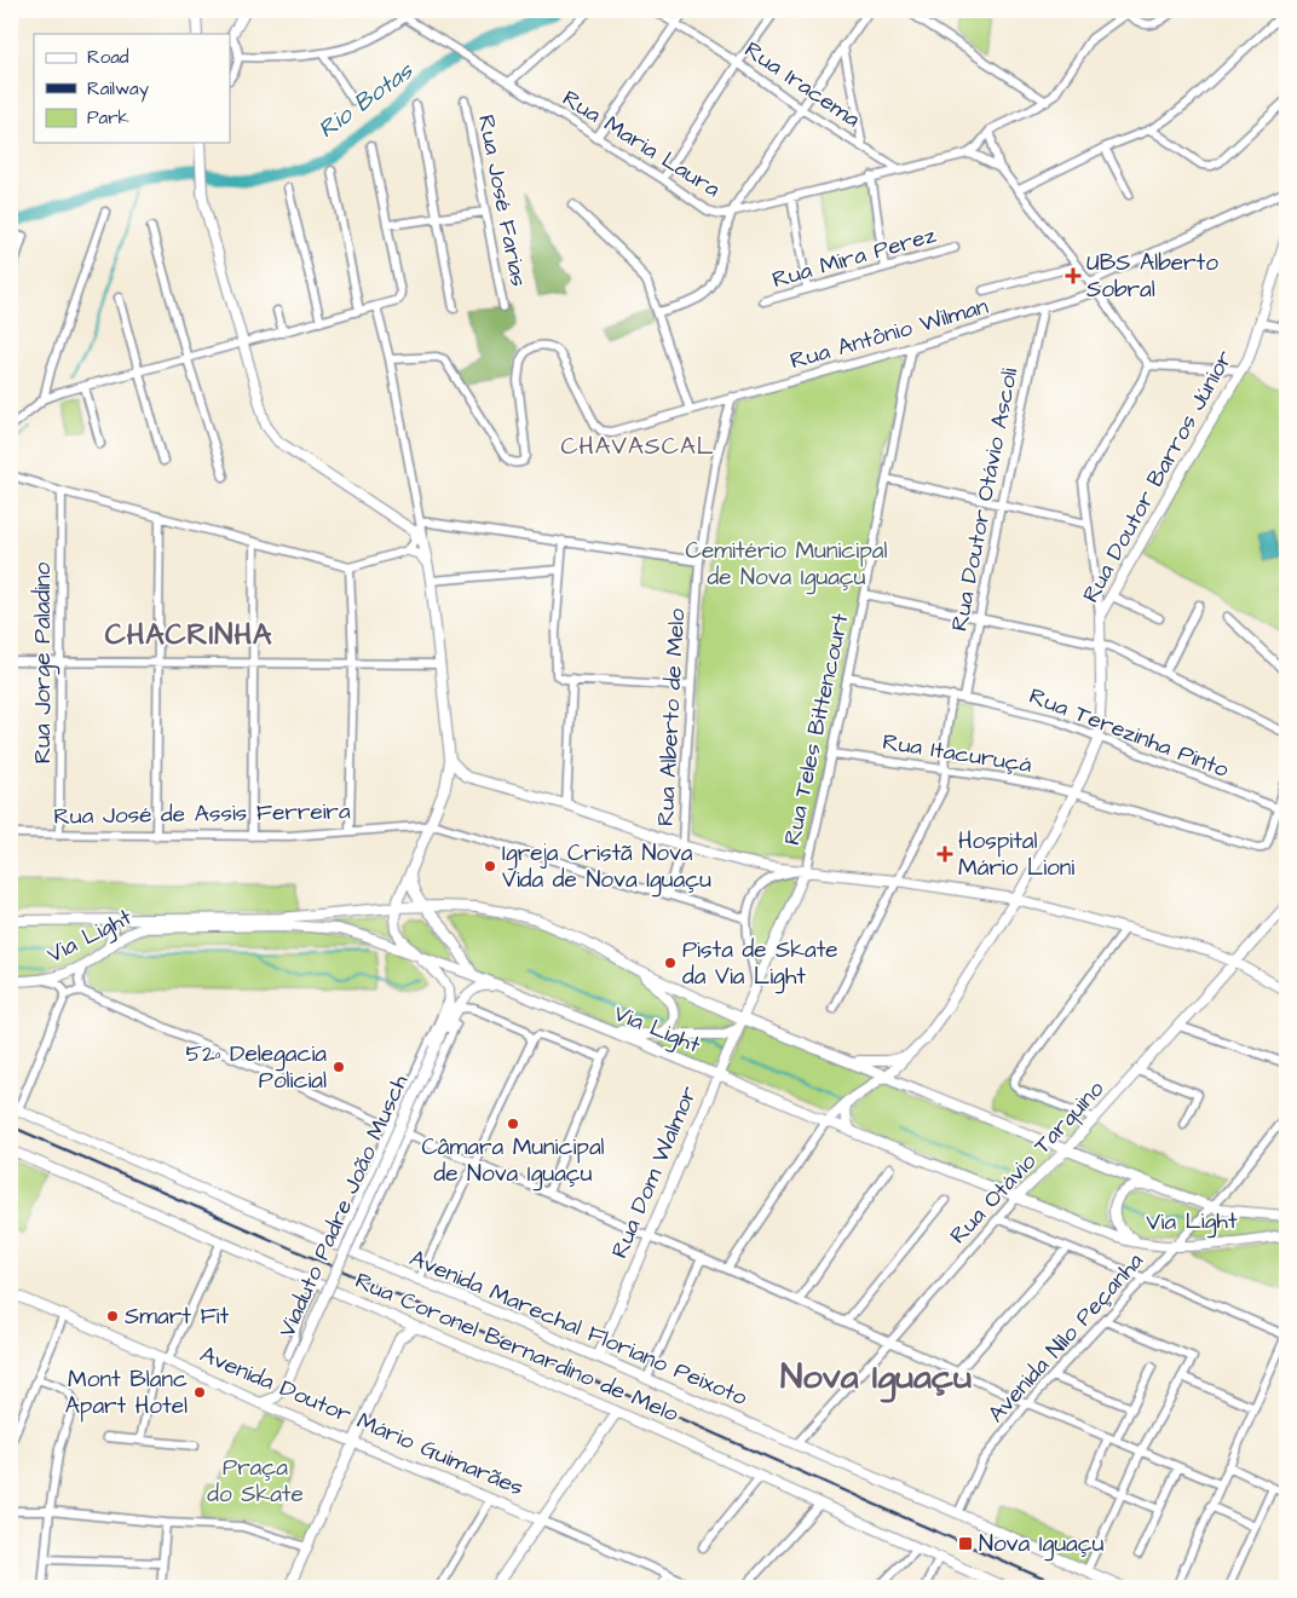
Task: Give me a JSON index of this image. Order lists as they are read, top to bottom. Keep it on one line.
{"streets":{"main road":["Rua Doutor Barros Júnior","Via Light","Rua Otávio Tarquino","Rua Dom Walmor","Viaduto Padre João Musch","Avenida Marechal Floriano Peixoto","Rua Coronel Bernardino de Melo","Avenida Doutor Mário Guimarães"],"street":["Rua Iracema","Rua Maria Laura","Rua José Farias","Rua Mira Perez","Rua Antônio Wilman","Rua Doutor Otávio Ascoli","Rua Jorge Paladino","Rua Alberto de Melo","Rua Teles Bittencourt","Rua Terezinha Pinto","Rua Itacuruçá","Rua José de Assis Ferreira","Avenida Nilo Peçanha"]},"crossings":[["Rua Iracema","Rua Maria Laura"],["Rua Antônio Wilman","Rua Doutor Otávio Ascoli"],["Rua Antônio Wilman","Rua Alberto de Melo"],["Rua Antônio Wilman","Rua Teles Bittencourt"],["Rua Doutor Barros Júnior","Rua Terezinha Pinto"],["Rua Doutor Barros Júnior","Rua Itacuruçá"],["Rua Doutor Barros Júnior","Via Light"],["Rua Doutor Otávio Ascoli","Rua Terezinha Pinto"],["Rua Jorge Paladino","Rua José de Assis Ferreira"],["Rua Teles Bittencourt","Rua Terezinha Pinto"],["Rua Teles Bittencourt","Rua Itacuruçá"],["Rua Teles Bittencourt","Rua Dom Walmor"],["Rua Terezinha Pinto","Rua Itacuruçá"],["Via Light","Rua Otávio Tarquino"],["Via Light","Rua Dom Walmor"],["Via Light","Viaduto Padre João Musch"],["Via Light","Avenida Nilo Peçanha"],["Rua Otávio Tarquino","Avenida Marechal Floriano Peixoto"],["Rua Dom Walmor","Avenida Marechal Floriano Peixoto"],["Avenida Marechal Floriano Peixoto","Avenida Nilo Peçanha"]],"districts":["CHAVASCAL","CHACRINHA","Nova Iguaçu"],"water":["Rio Botas"],"parks":["Cemitério Municipal de Nova Iguaçu","Praça do Skate"],"places":{"health":["UBS Alberto Sobral","Hospital Mário Lioni"],"other":["Igreja Cristã Nova Vida de Nova Iguaçu","Pista de Skate da Via Light","52ª Delegacia Policial","Câmara Municipal de Nova Iguaçu","Smart Fit","Mont Blanc Apart Hotel"],"transit":["Nova Iguaçu"]},"legend":["Road","Railway","Park"]}
